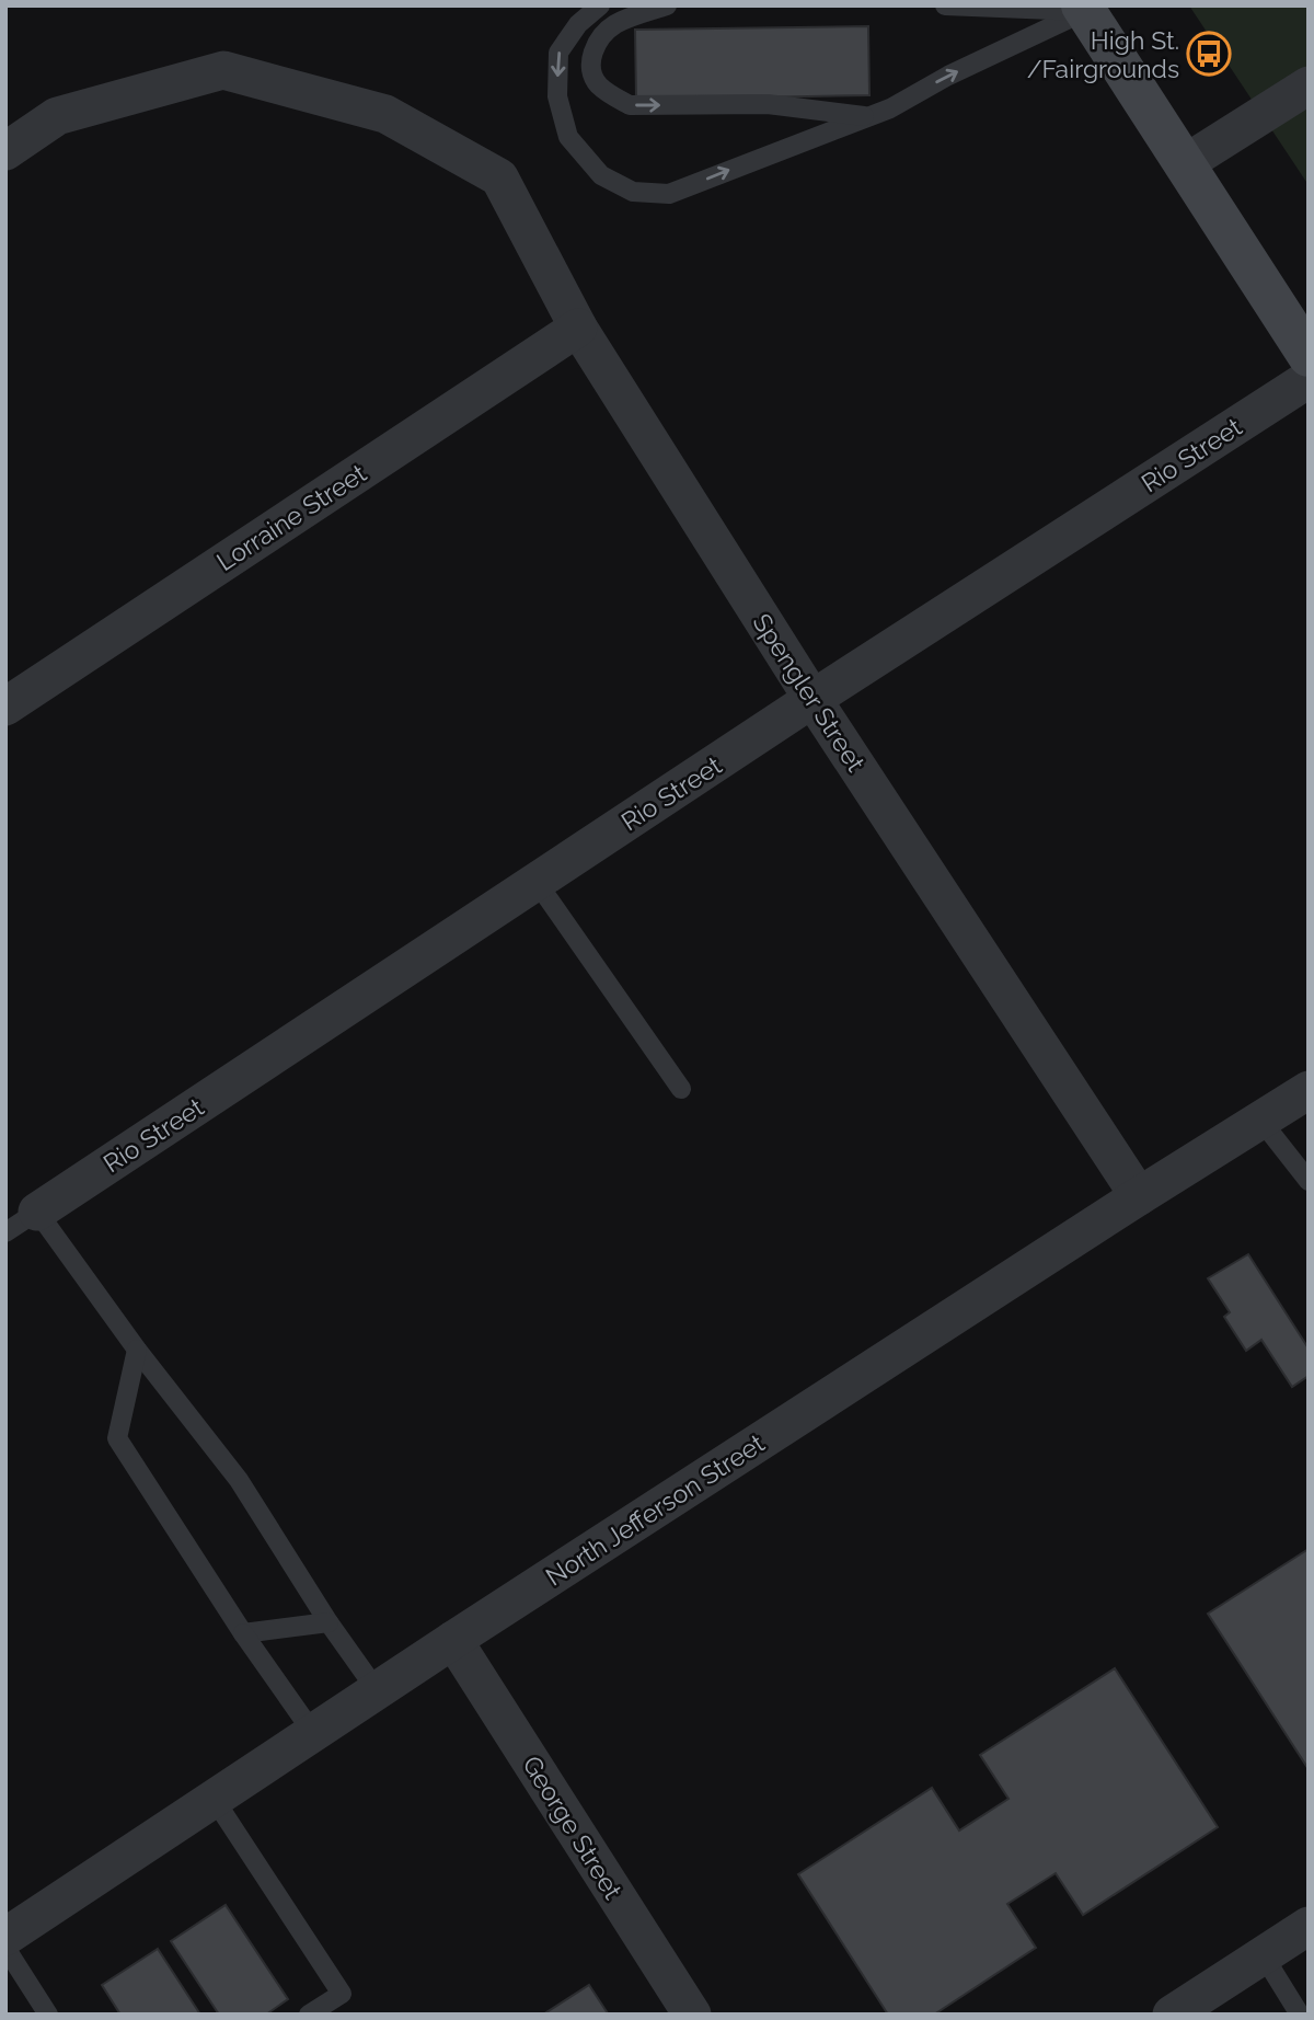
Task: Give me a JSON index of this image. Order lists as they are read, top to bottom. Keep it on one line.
{"streets":{"street":["Rio Street","Lorraine Street","Spengler Street","North Jefferson Street","George Street"]},"crossings":[["Rio Street","Spengler Street"],["Lorraine Street","Spengler Street"],["Spengler Street","North Jefferson Street"],["North Jefferson Street","George Street"]],"places":{"bus stop":["High St. /Fairgrounds"]}}
